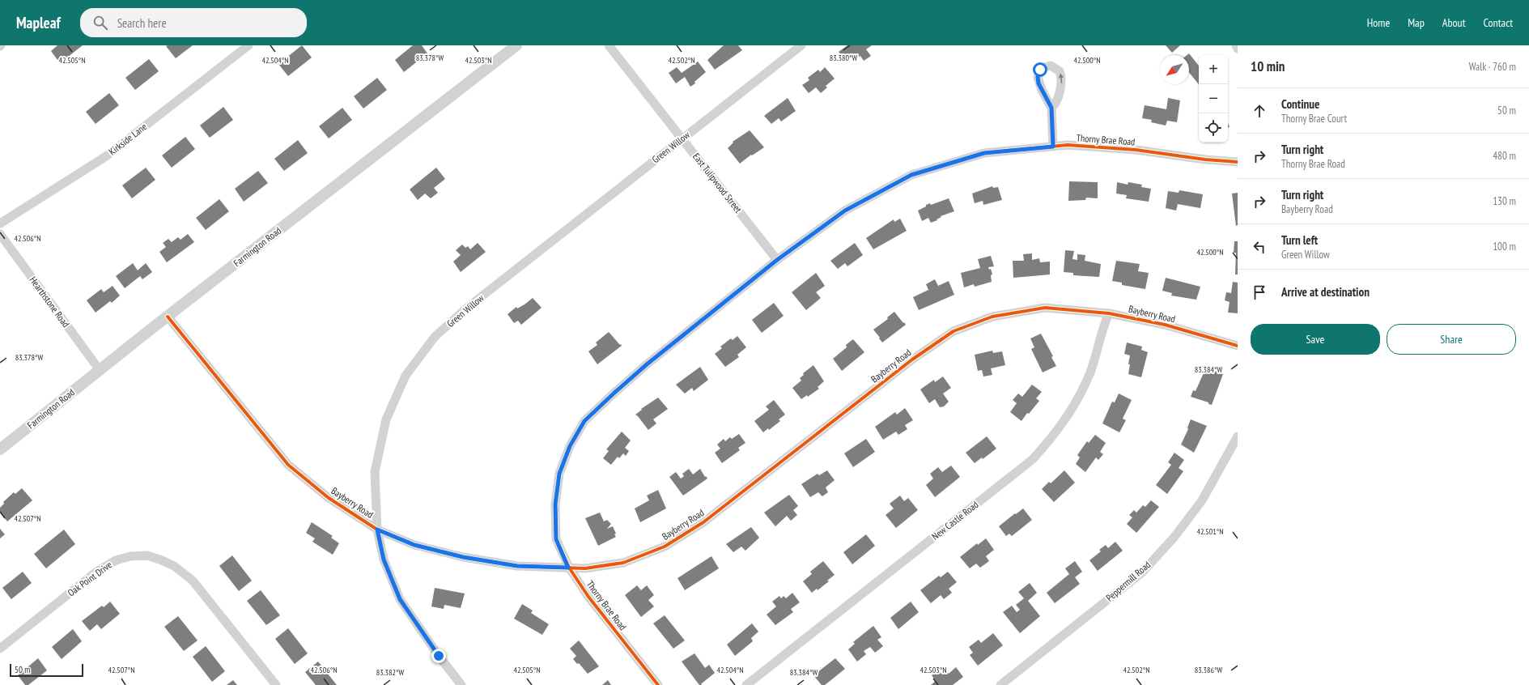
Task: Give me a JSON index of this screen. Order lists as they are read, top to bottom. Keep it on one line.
{"streets":{"street":["Kirkside Lane","Thorny Brae Road","Green Willow","East Tulipwood Street","Farmington Road","Hearthstone Road","Bayberry Road","New Castle Road","Oak Point Drive","Peppermill Road"]},"crossings":[["Thorny Brae Road","East Tulipwood Street"],["Thorny Brae Road","Bayberry Road"],["Green Willow","East Tulipwood Street"],["Green Willow","Bayberry Road"],["Farmington Road","Hearthstone Road"],["Farmington Road","Bayberry Road"],["Bayberry Road","New Castle Road"]],"scale_bar":"50 m","north":"bottom left","page":{"header":"Mapleaf","search":"Search here","nav":["Home","Map","About","Contact"],"heading":["10 min","Walk · 760 m"],"map_buttons":["+","−"],"list":[["Continue","Thorny Brae Court","50 m"],["Turn right","Thorny Brae Road","480 m"],["Turn right","Bayberry Road","130 m"],["Turn left","Green Willow","100 m"],"Arrive at destination"],"buttons":["Save","Share"],"scale":"50 m"},"coordinates":["83.378°W","83.380°W","42.505°N","42.504°N","42.503°N","42.502°N","42.500°N","42.506°N","83.384°W","42.507°N","42.501°N","83.386°W","83.382°W"]}
